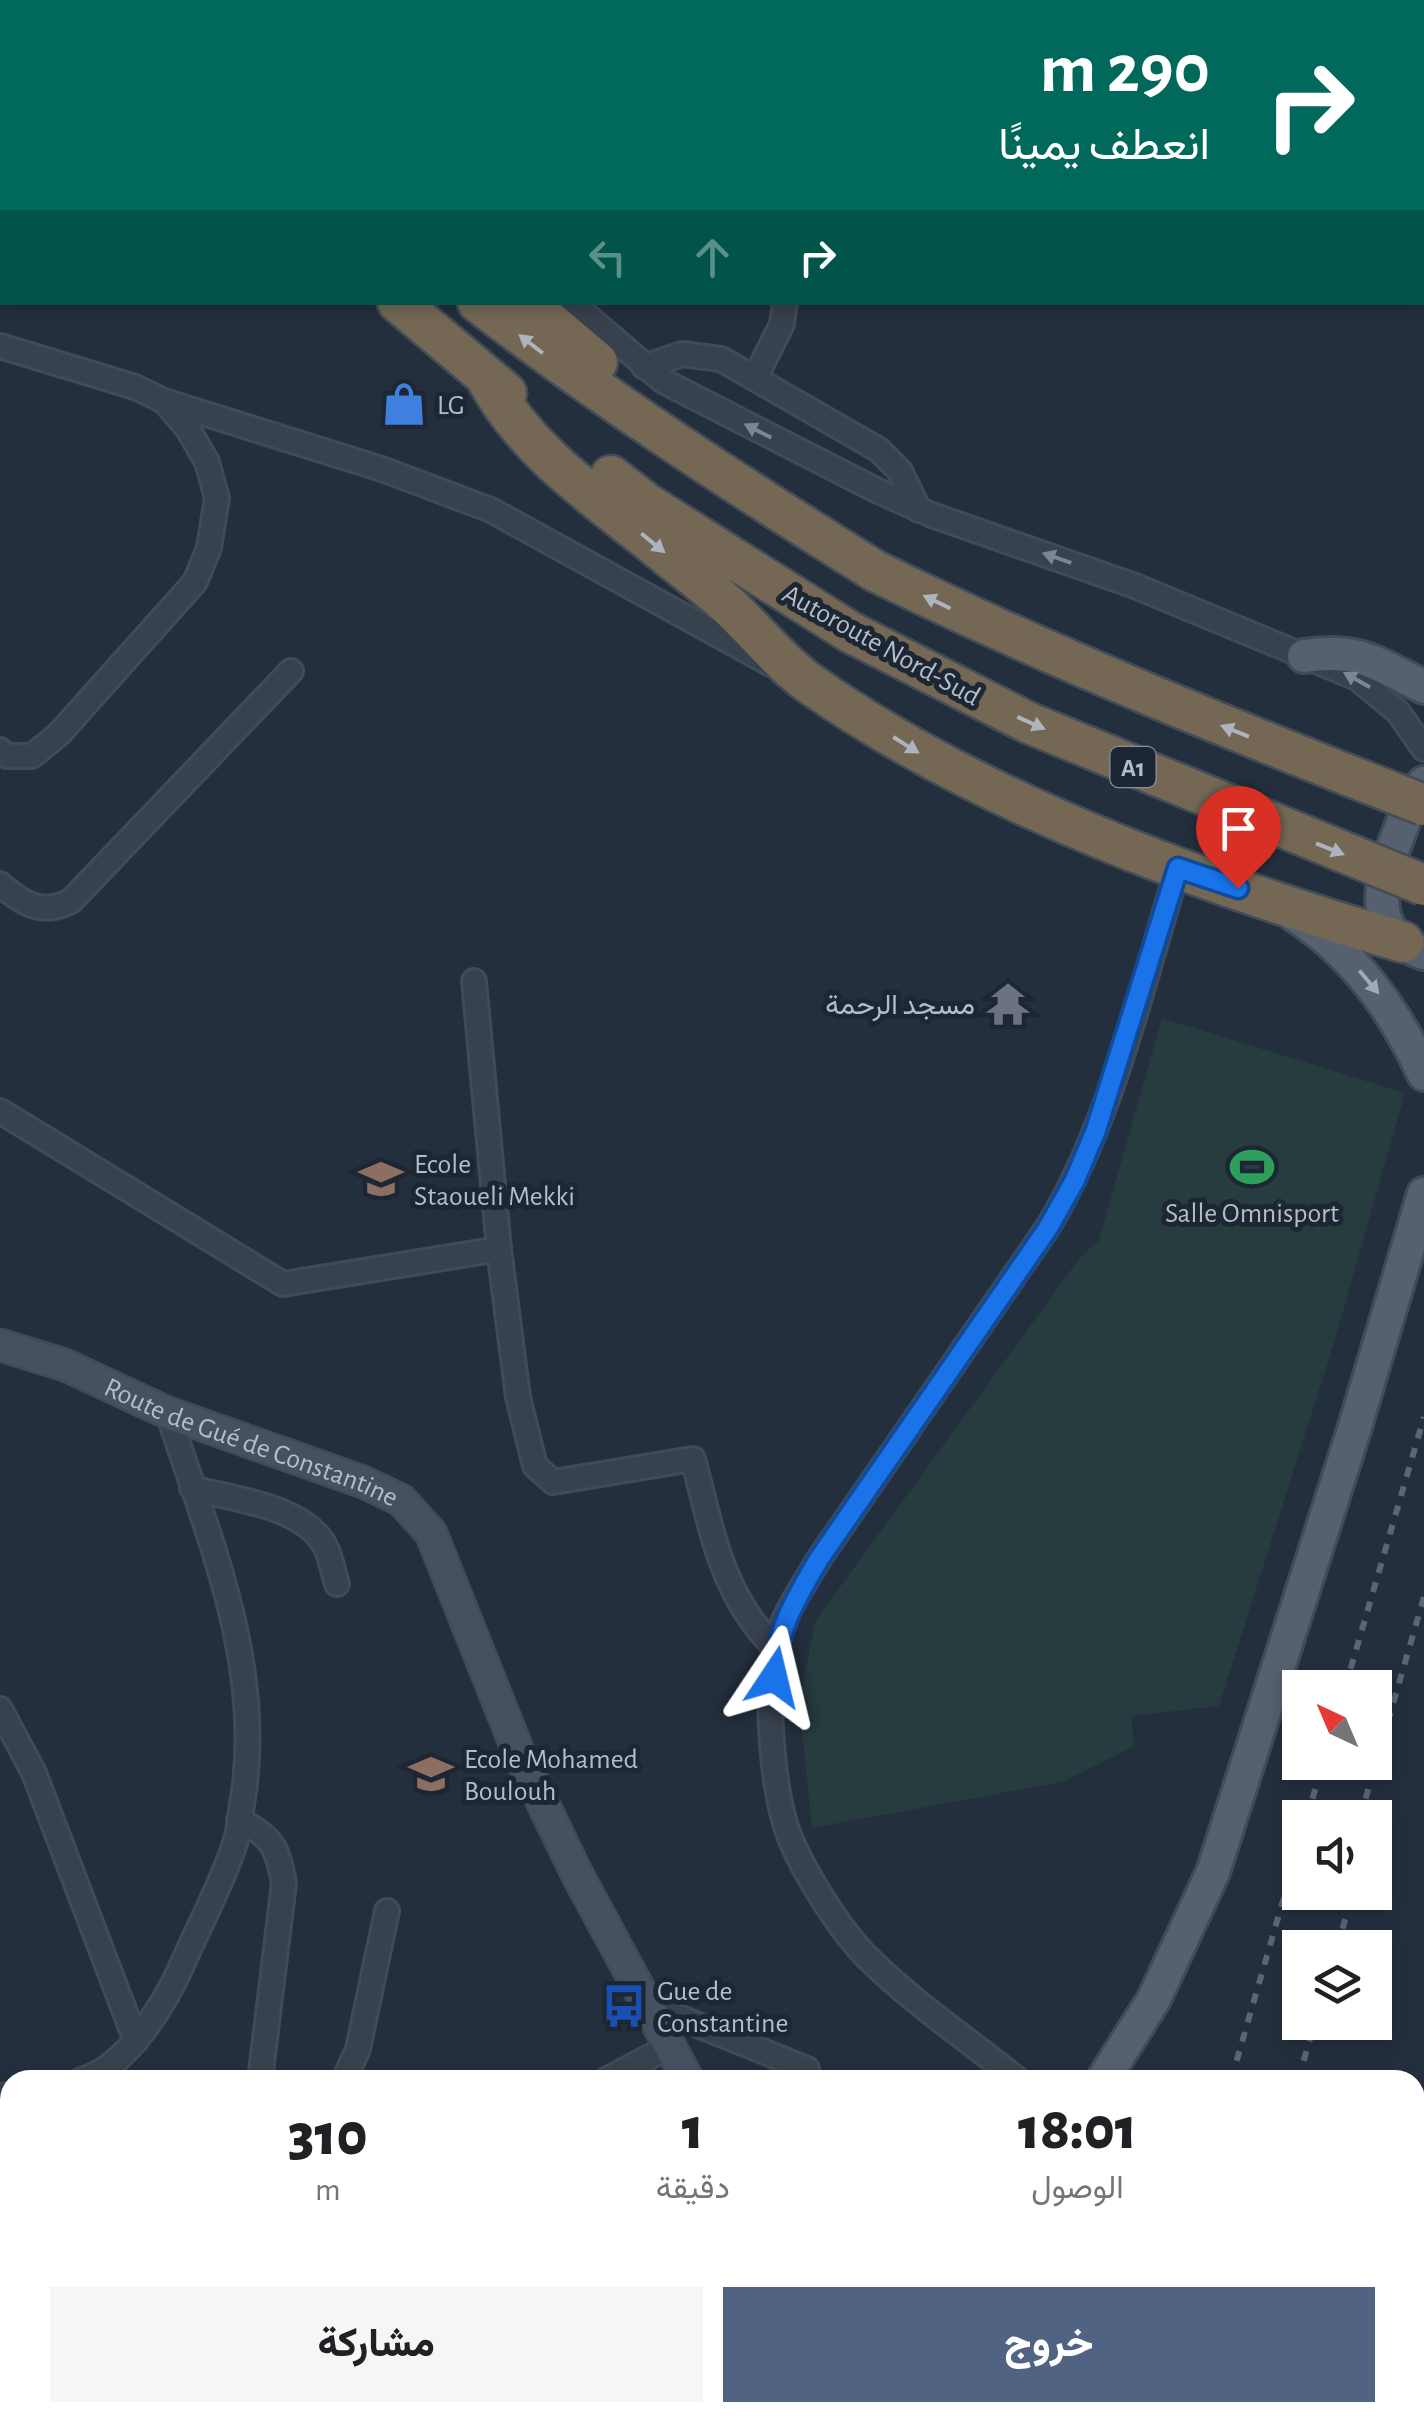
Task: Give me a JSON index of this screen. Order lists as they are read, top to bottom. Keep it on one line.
{"streets":{"highway":["Autoroute Nord-Sud","A1"],"main road":["Route de Gué de Constantine"]},"places":{"shop":["LG"],"temple":["مسجد الرحمة"],"sports":["Salle Omnisport"],"school or university":["Ecole Staoueli Mekki","Ecole Mohamed Boulouh"],"bus stop":["Gue de Constantine"]},"north":"top left","page":{"turn":["290 m","انعطف يمينًا"],"eta":["18:01","الوصول","1","دقيقة","310","m"],"buttons":["خروج","مشاركة"]}}
